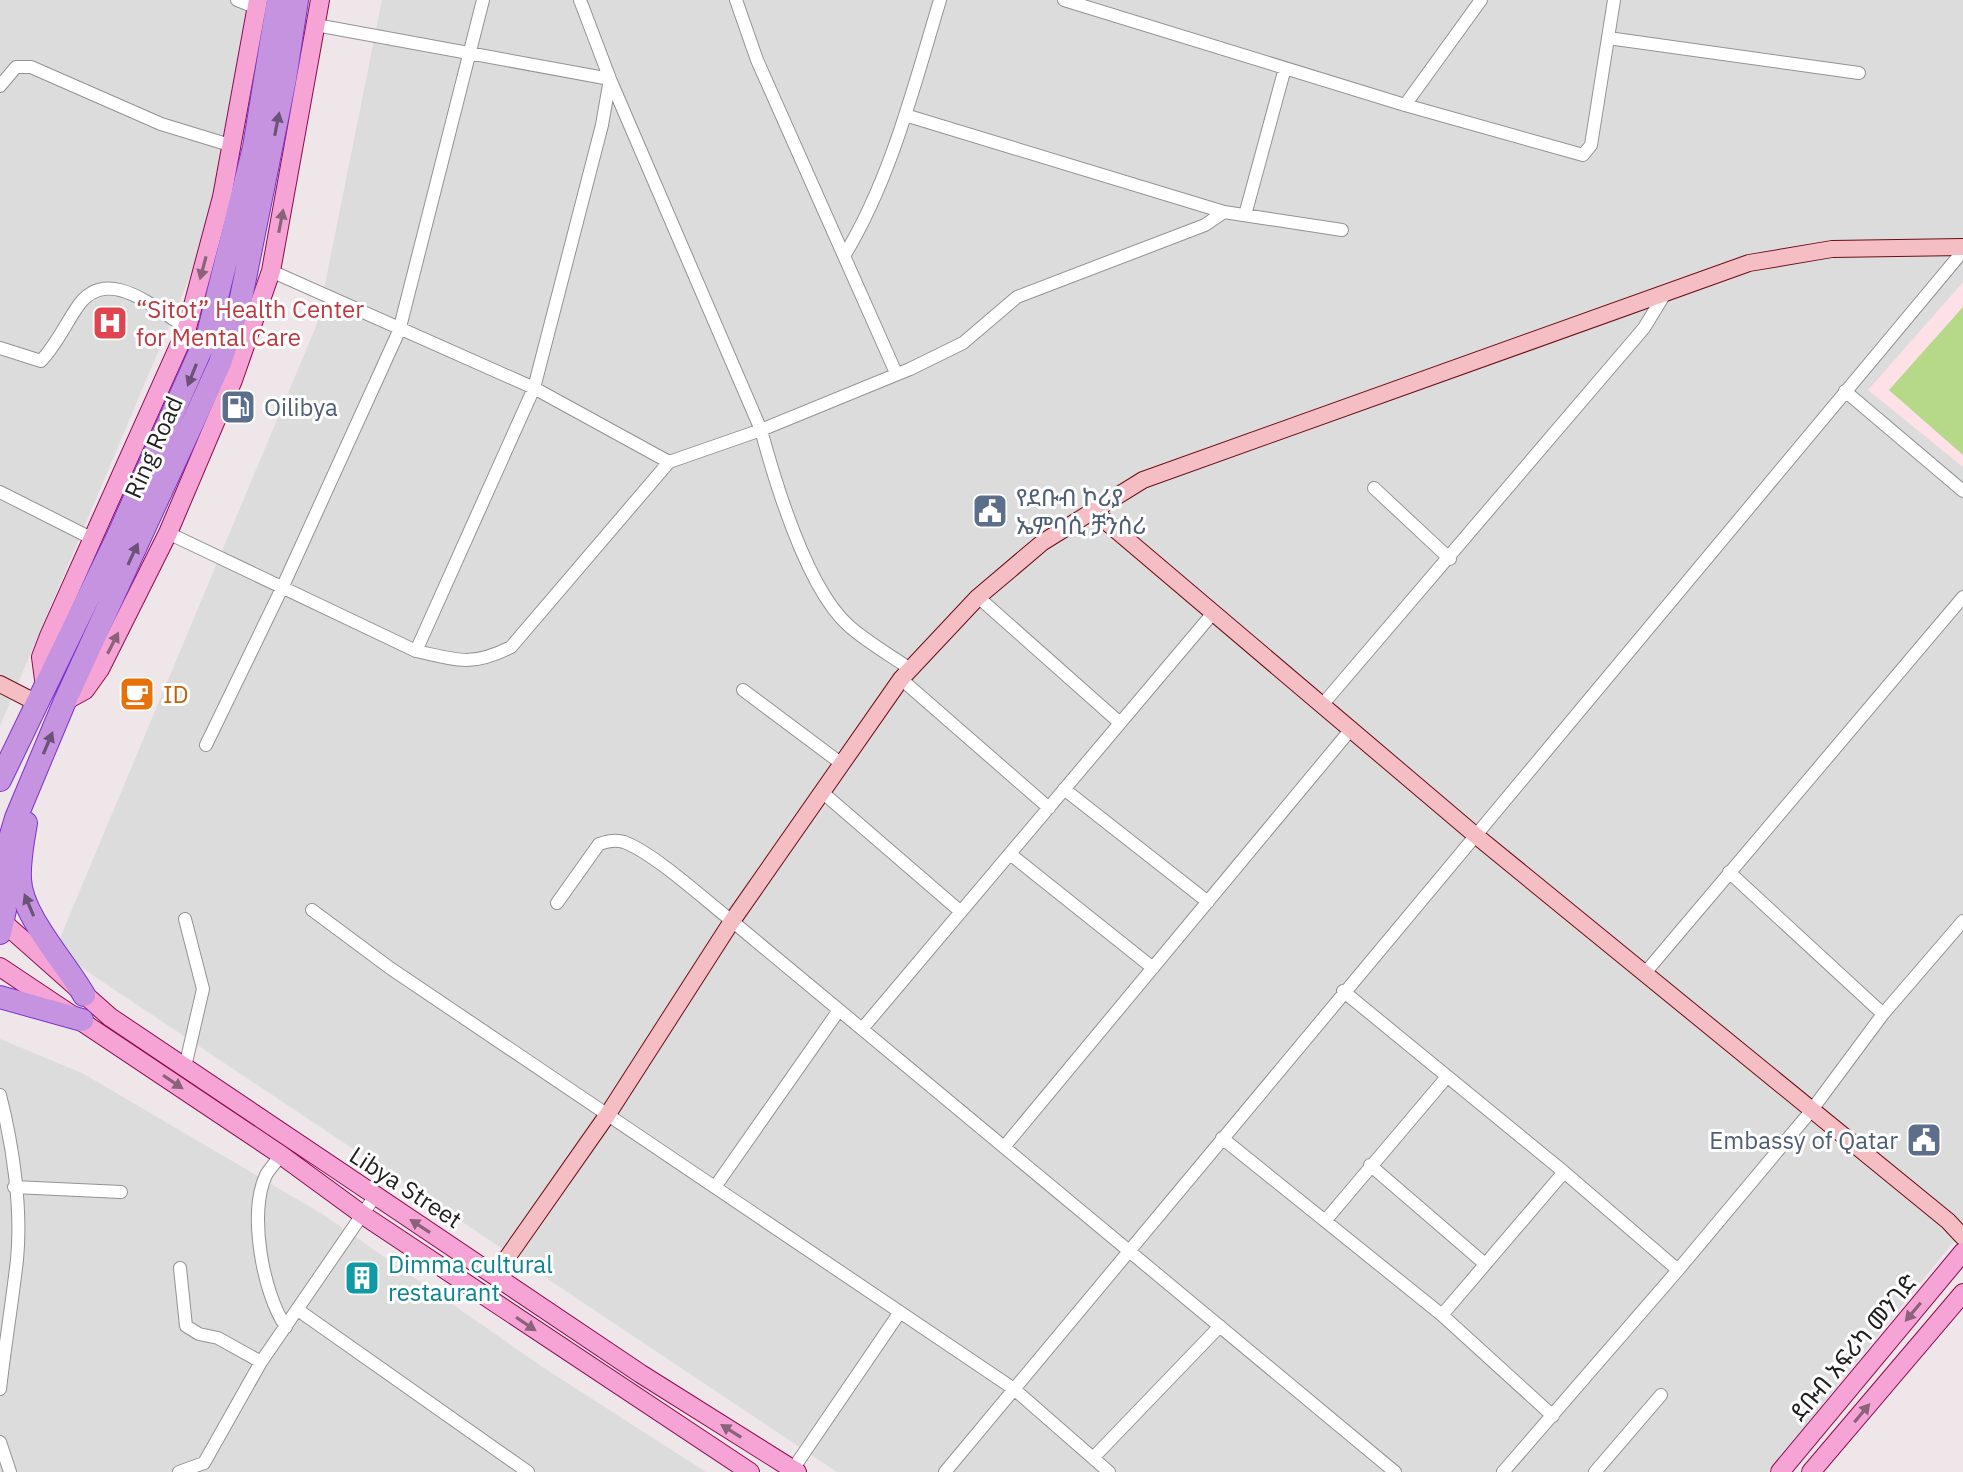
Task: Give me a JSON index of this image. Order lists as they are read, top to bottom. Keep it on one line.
{"streets":{"highway":["Ring Road"],"main road":["Libya Street","ደቡብ አፍሪካ መንገድ"]},"crossings":[["Ring Road","Libya Street"]],"places":{"hospital":["“Sitot” Health Center for Mental Care"],"fuel station":["Oilibya"],"public building":["የደቡብ ኮሪያ ኤምባሲ ቻንሰሪ","Embassy of Qatar"],"cafe":["ID"],"building":["Dimma cultural restaurant"]}}
